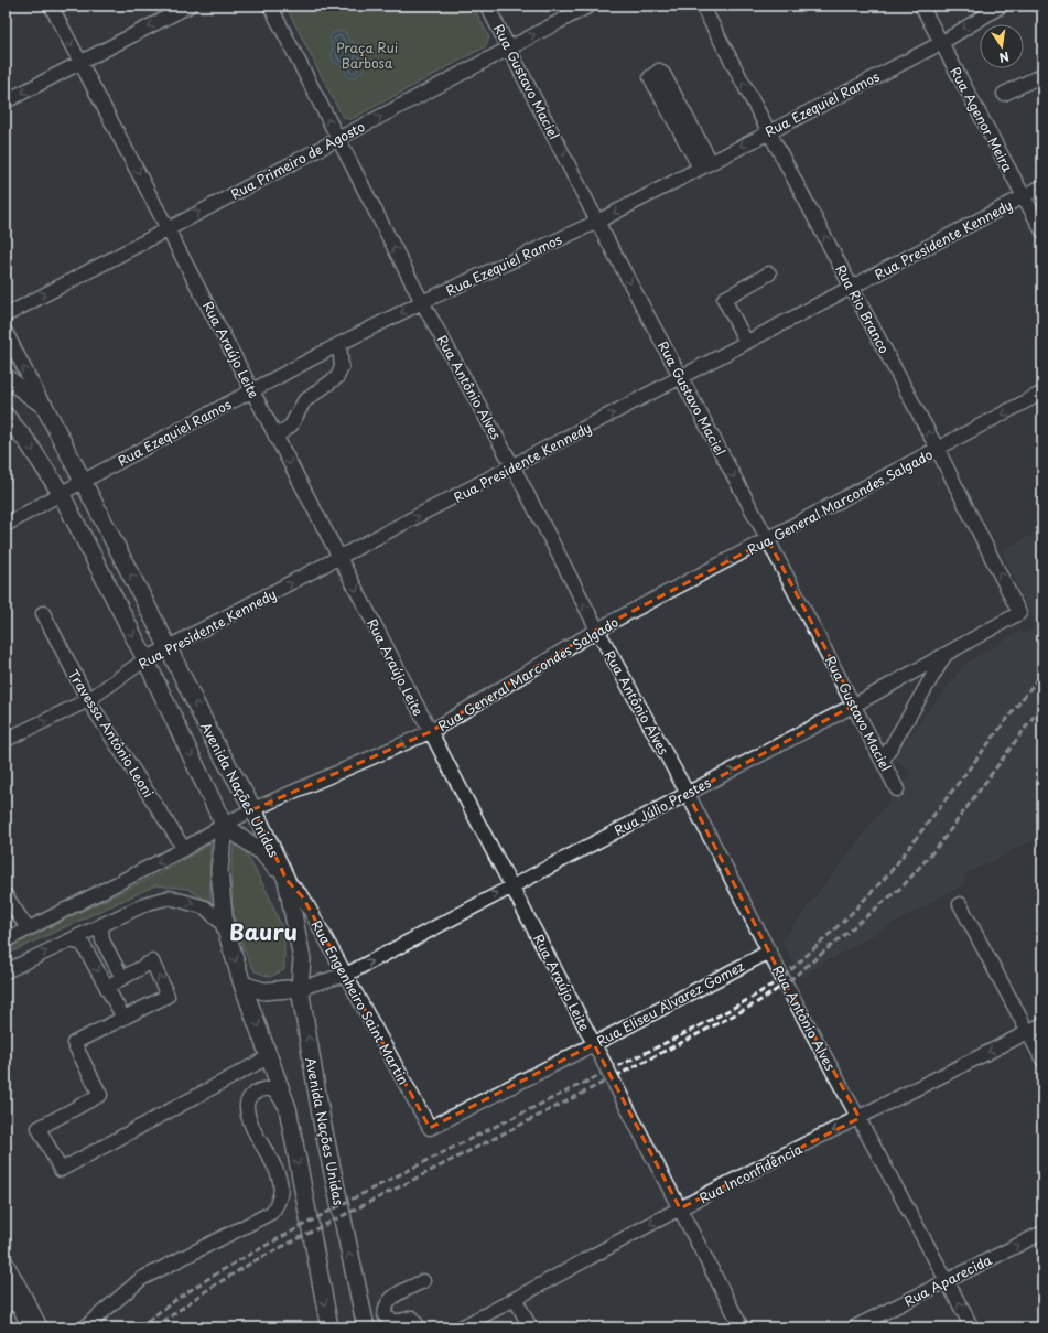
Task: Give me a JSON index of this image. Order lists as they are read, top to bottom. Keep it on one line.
{"streets":{"main road":["Avenida Nações Unidas"],"street":["Rua Gustavo Maciel","Rua Ezequiel Ramos","Rua Agenor Meira","Rua Primeiro de Agosto","Rua Presidente Kennedy","Rua Rio Branco","Rua Araújo Leite","Rua Antônio Alves","Rua General Marcondes Salgado","Travessa Antônio Leoni","Rua Júlio Prestes","Rua Engenheiro Saint Martin","Rua Eliseu Alvarez Gomez","Rua Inconfidência","Rua Aparecida"]},"crossings":[["Rua Gustavo Maciel","Rua Ezequiel Ramos"],["Rua Gustavo Maciel","Rua Primeiro de Agosto"],["Rua Gustavo Maciel","Rua Presidente Kennedy"],["Rua Gustavo Maciel","Rua General Marcondes Salgado"],["Rua Gustavo Maciel","Rua Júlio Prestes"],["Rua Ezequiel Ramos","Rua Agenor Meira"],["Rua Ezequiel Ramos","Rua Rio Branco"],["Rua Ezequiel Ramos","Rua Araújo Leite"],["Rua Ezequiel Ramos","Rua Antônio Alves"],["Rua Ezequiel Ramos","Avenida Nações Unidas"],["Rua Agenor Meira","Rua Presidente Kennedy"],["Rua Primeiro de Agosto","Rua Araújo Leite"],["Rua Primeiro de Agosto","Rua Antônio Alves"],["Rua Presidente Kennedy","Rua Rio Branco"],["Rua Presidente Kennedy","Rua Araújo Leite"],["Rua Presidente Kennedy","Rua Antônio Alves"],["Rua Presidente Kennedy","Travessa Antônio Leoni"],["Rua Presidente Kennedy","Avenida Nações Unidas"],["Rua Rio Branco","Rua General Marcondes Salgado"],["Rua Rio Branco","Rua Júlio Prestes"],["Rua Araújo Leite","Rua General Marcondes Salgado"],["Rua Araújo Leite","Rua Júlio Prestes"],["Rua Araújo Leite","Rua Eliseu Alvarez Gomez"],["Rua Araújo Leite","Rua Inconfidência"],["Rua Antônio Alves","Rua General Marcondes Salgado"],["Rua Antônio Alves","Rua Júlio Prestes"],["Rua Antônio Alves","Rua Eliseu Alvarez Gomez"],["Rua Antônio Alves","Rua Inconfidência"],["Rua Antônio Alves","Rua Aparecida"],["Rua General Marcondes Salgado","Travessa Antônio Leoni"],["Rua General Marcondes Salgado","Avenida Nações Unidas"],["Avenida Nações Unidas","Rua Júlio Prestes"],["Avenida Nações Unidas","Rua Engenheiro Saint Martin"],["Rua Júlio Prestes","Rua Engenheiro Saint Martin"],["Rua Engenheiro Saint Martin","Rua Eliseu Alvarez Gomez"]],"one_way":["Rua Gustavo Maciel","Rua Primeiro de Agosto","Rua Presidente Kennedy","Rua Rio Branco","Rua Araújo Leite","Rua Antônio Alves","Rua General Marcondes Salgado","Rua Júlio Prestes","Rua Inconfidência","Rua Aparecida"],"districts":["Bauru"],"parks":["Praça Rui Barbosa"],"north":"bottom"}
